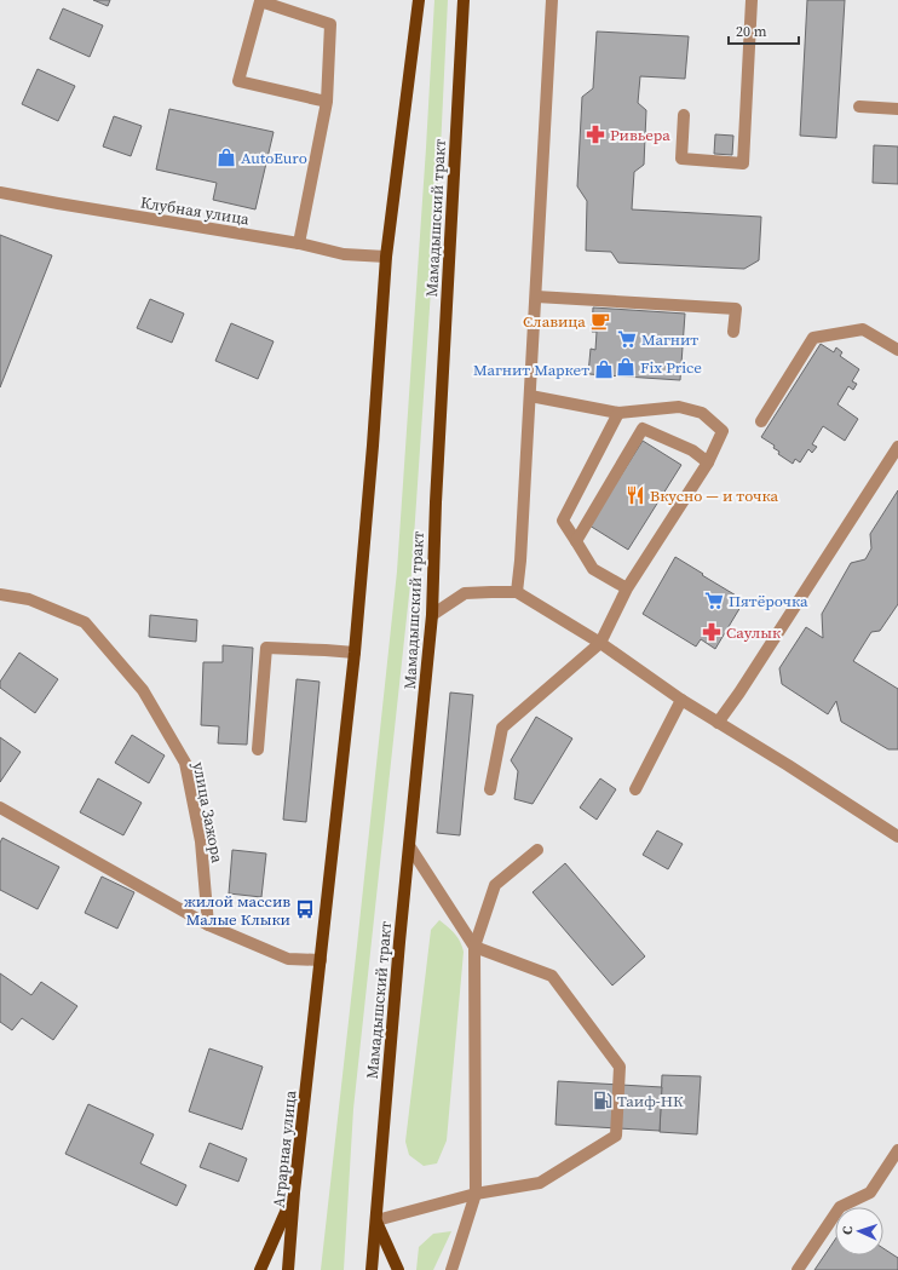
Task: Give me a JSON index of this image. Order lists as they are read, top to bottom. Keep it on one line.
{"streets":{"main road":["Мамадышский тракт","Аграрная улица"],"street":["Клубная улица","улица Зажора"]},"places":{"pharmacy":["Ривьера","Саулык"],"shop":["AutoEuro","Fix Price","Магнит Маркет"],"cafe":["Славица"],"supermarket":["Магнит","Пятёрочка"],"restaurant":["Вкусно — и точка"],"bus stop":["жилой массив Малые Клыки"],"fuel station":["Таиф-НК"]},"scale_bar":"20 m","north":"left"}
